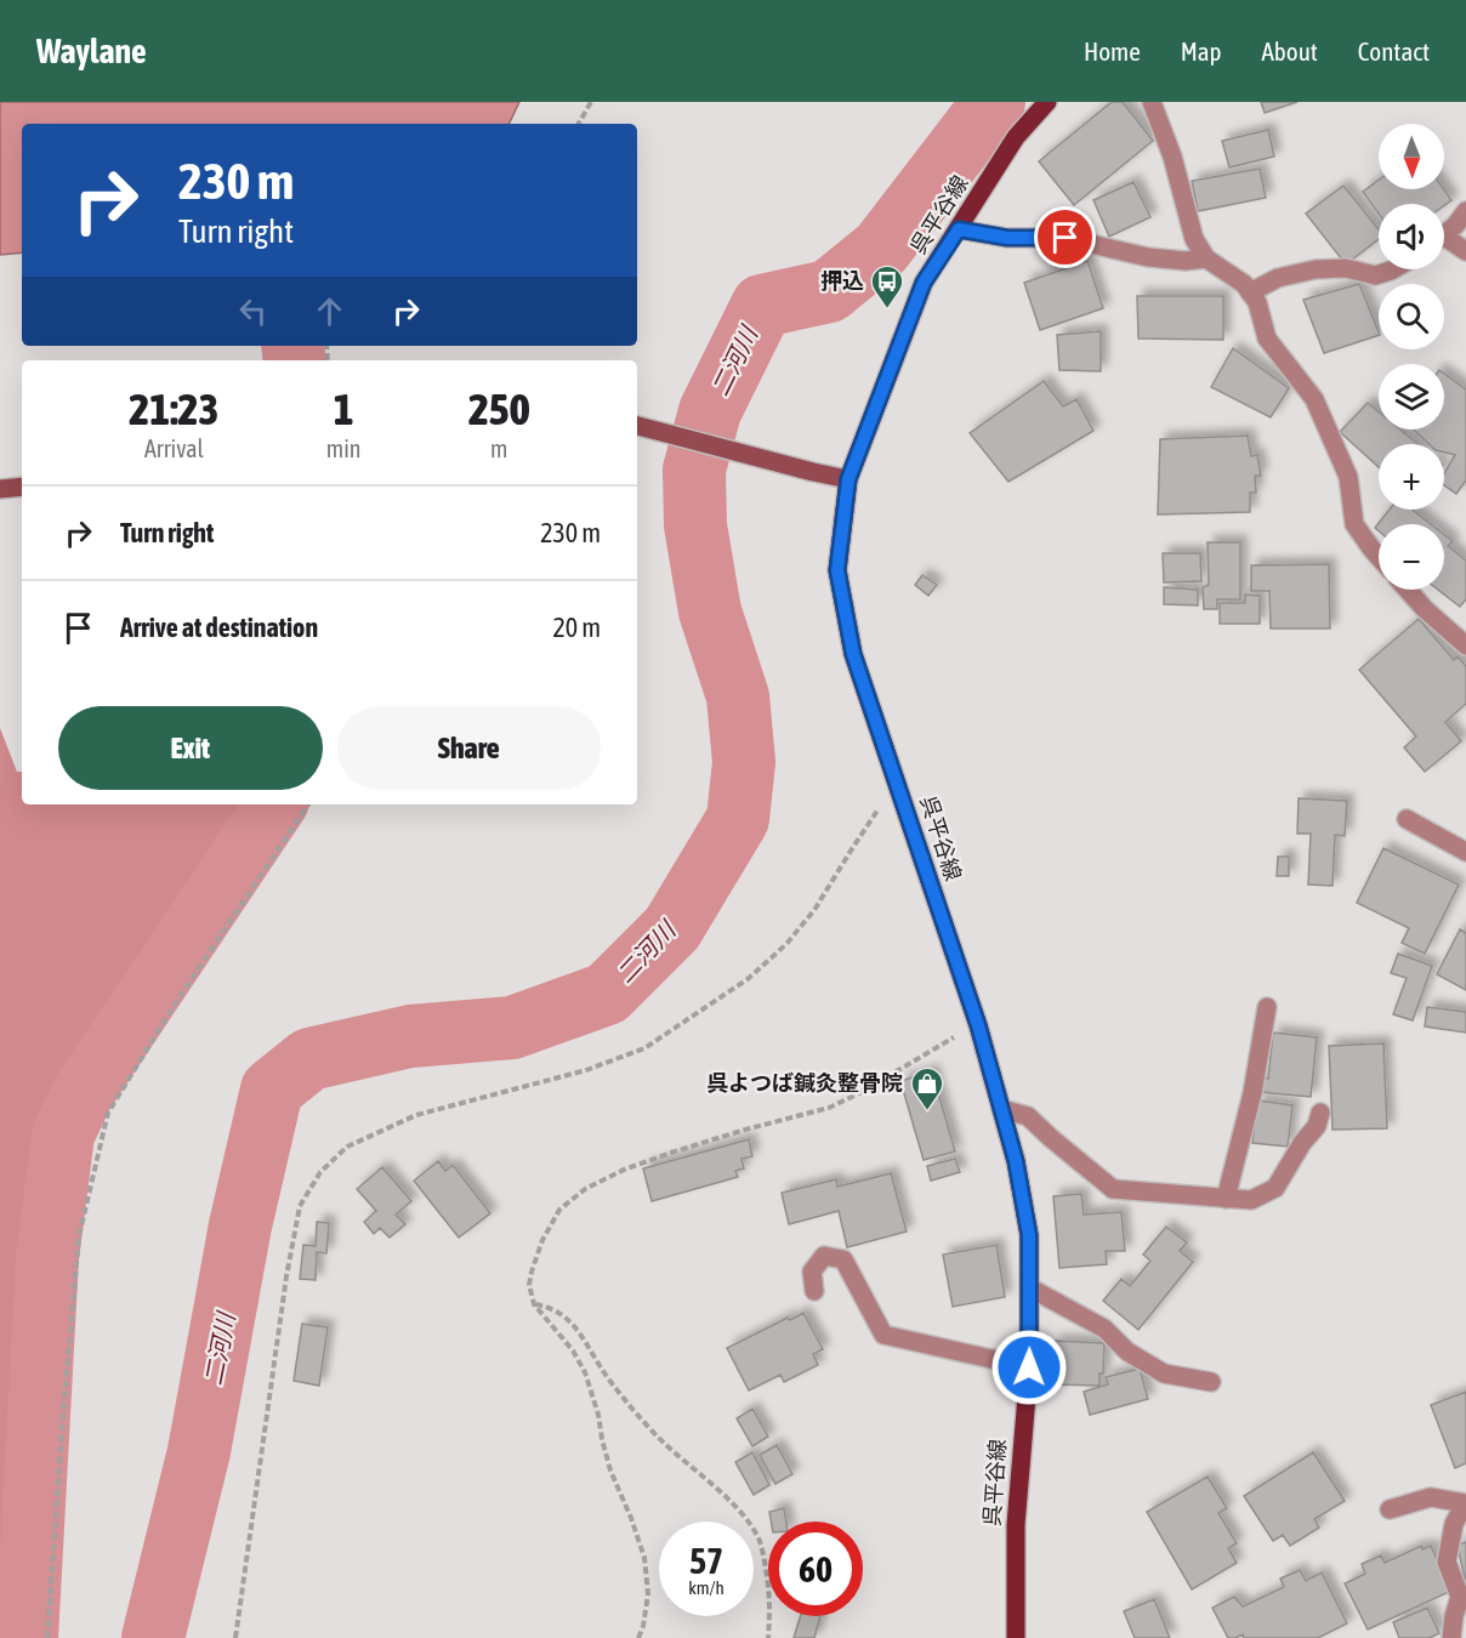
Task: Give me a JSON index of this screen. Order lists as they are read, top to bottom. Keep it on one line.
{"streets":{"main road":["呉平谷線"]},"water":["二河川"],"places":{"bus stop":["押込"],"shop":["呉よつば鍼灸整骨院"]},"north":"bottom","page":{"header":"Waylane","nav":["Home","Map","About","Contact"],"map_buttons":["+","−"],"turn":["230 m","Turn right"],"eta":["21:23","Arrival","1","min","250","m"],"list":[{"name":"Turn right","value":"230 m"},{"name":"Arrive at destination","value":"20 m"}],"buttons":["Exit","Share"],"speed":"57 km/h","limit":"60"}}
